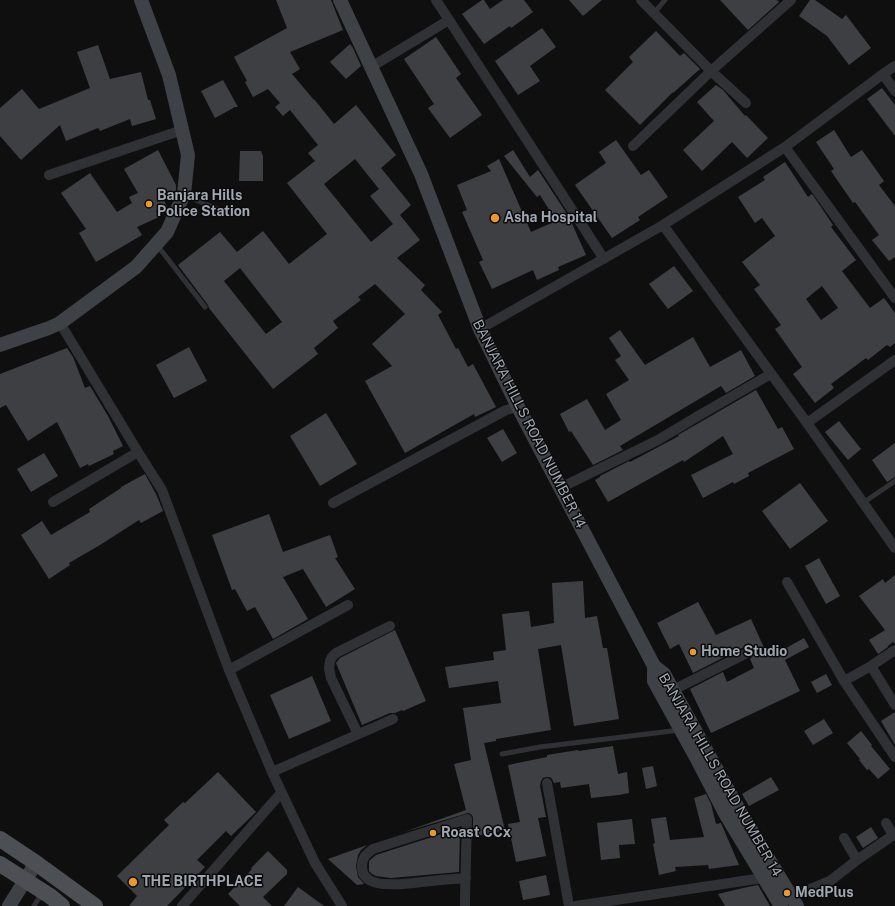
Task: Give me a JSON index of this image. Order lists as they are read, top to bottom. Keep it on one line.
{"streets":{"street":["BANJARA HILLS ROAD NUMBER 14"]},"places":["Banjara Hills Police Station","Asha Hospital","Home Studio","Roast CCx","THE BIRTHPLACE","MedPlus"]}
